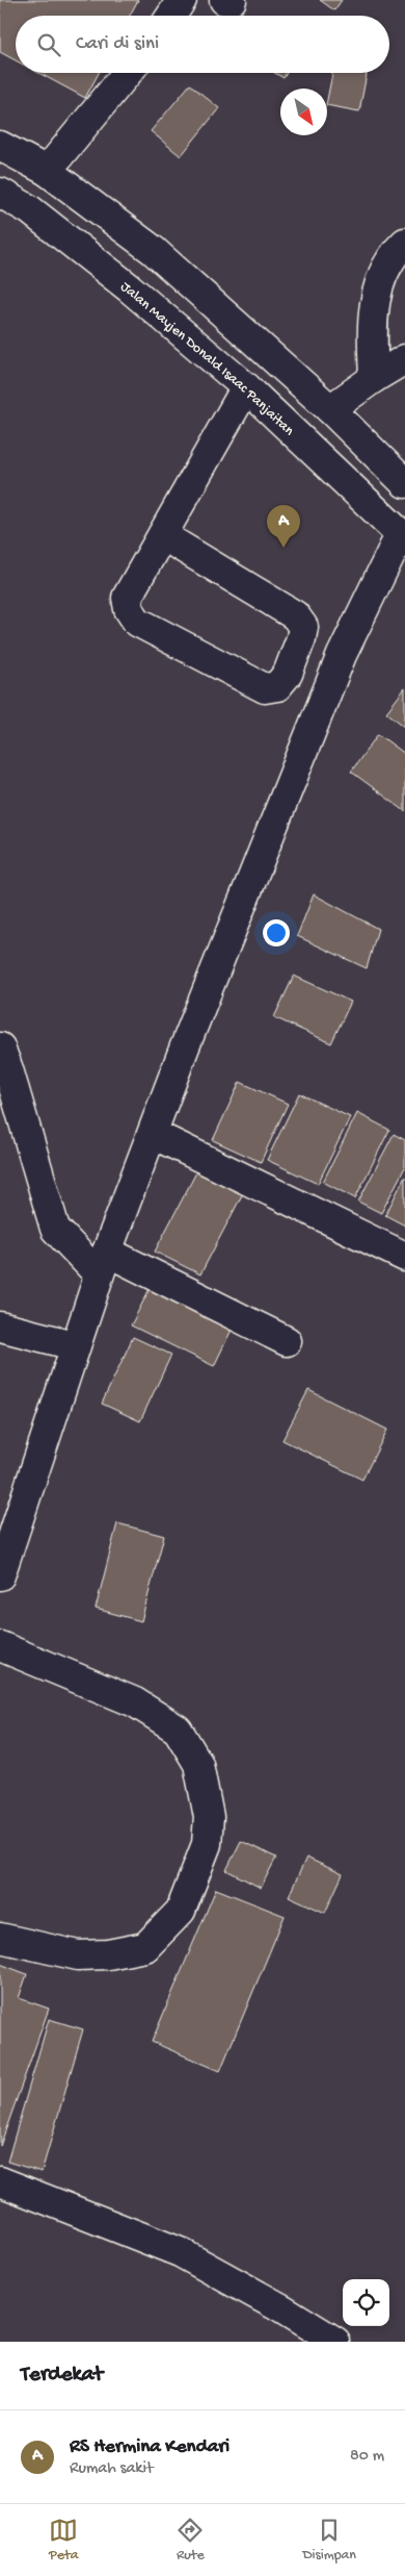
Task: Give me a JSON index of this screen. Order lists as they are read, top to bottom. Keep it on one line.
{"streets":{"main road":["Jalan Mayjen Donald Isaac Panjaitan"]},"north":"bottom right","page":{"search":"Cari di sini","pins":"A","heading":"Terdekat","list":[{"mark":"A","name":"RS Hermina Kendari","note":"Rumah sakit","value":"80 m"}],"nav":["Peta","Rute","Disimpan"]}}
